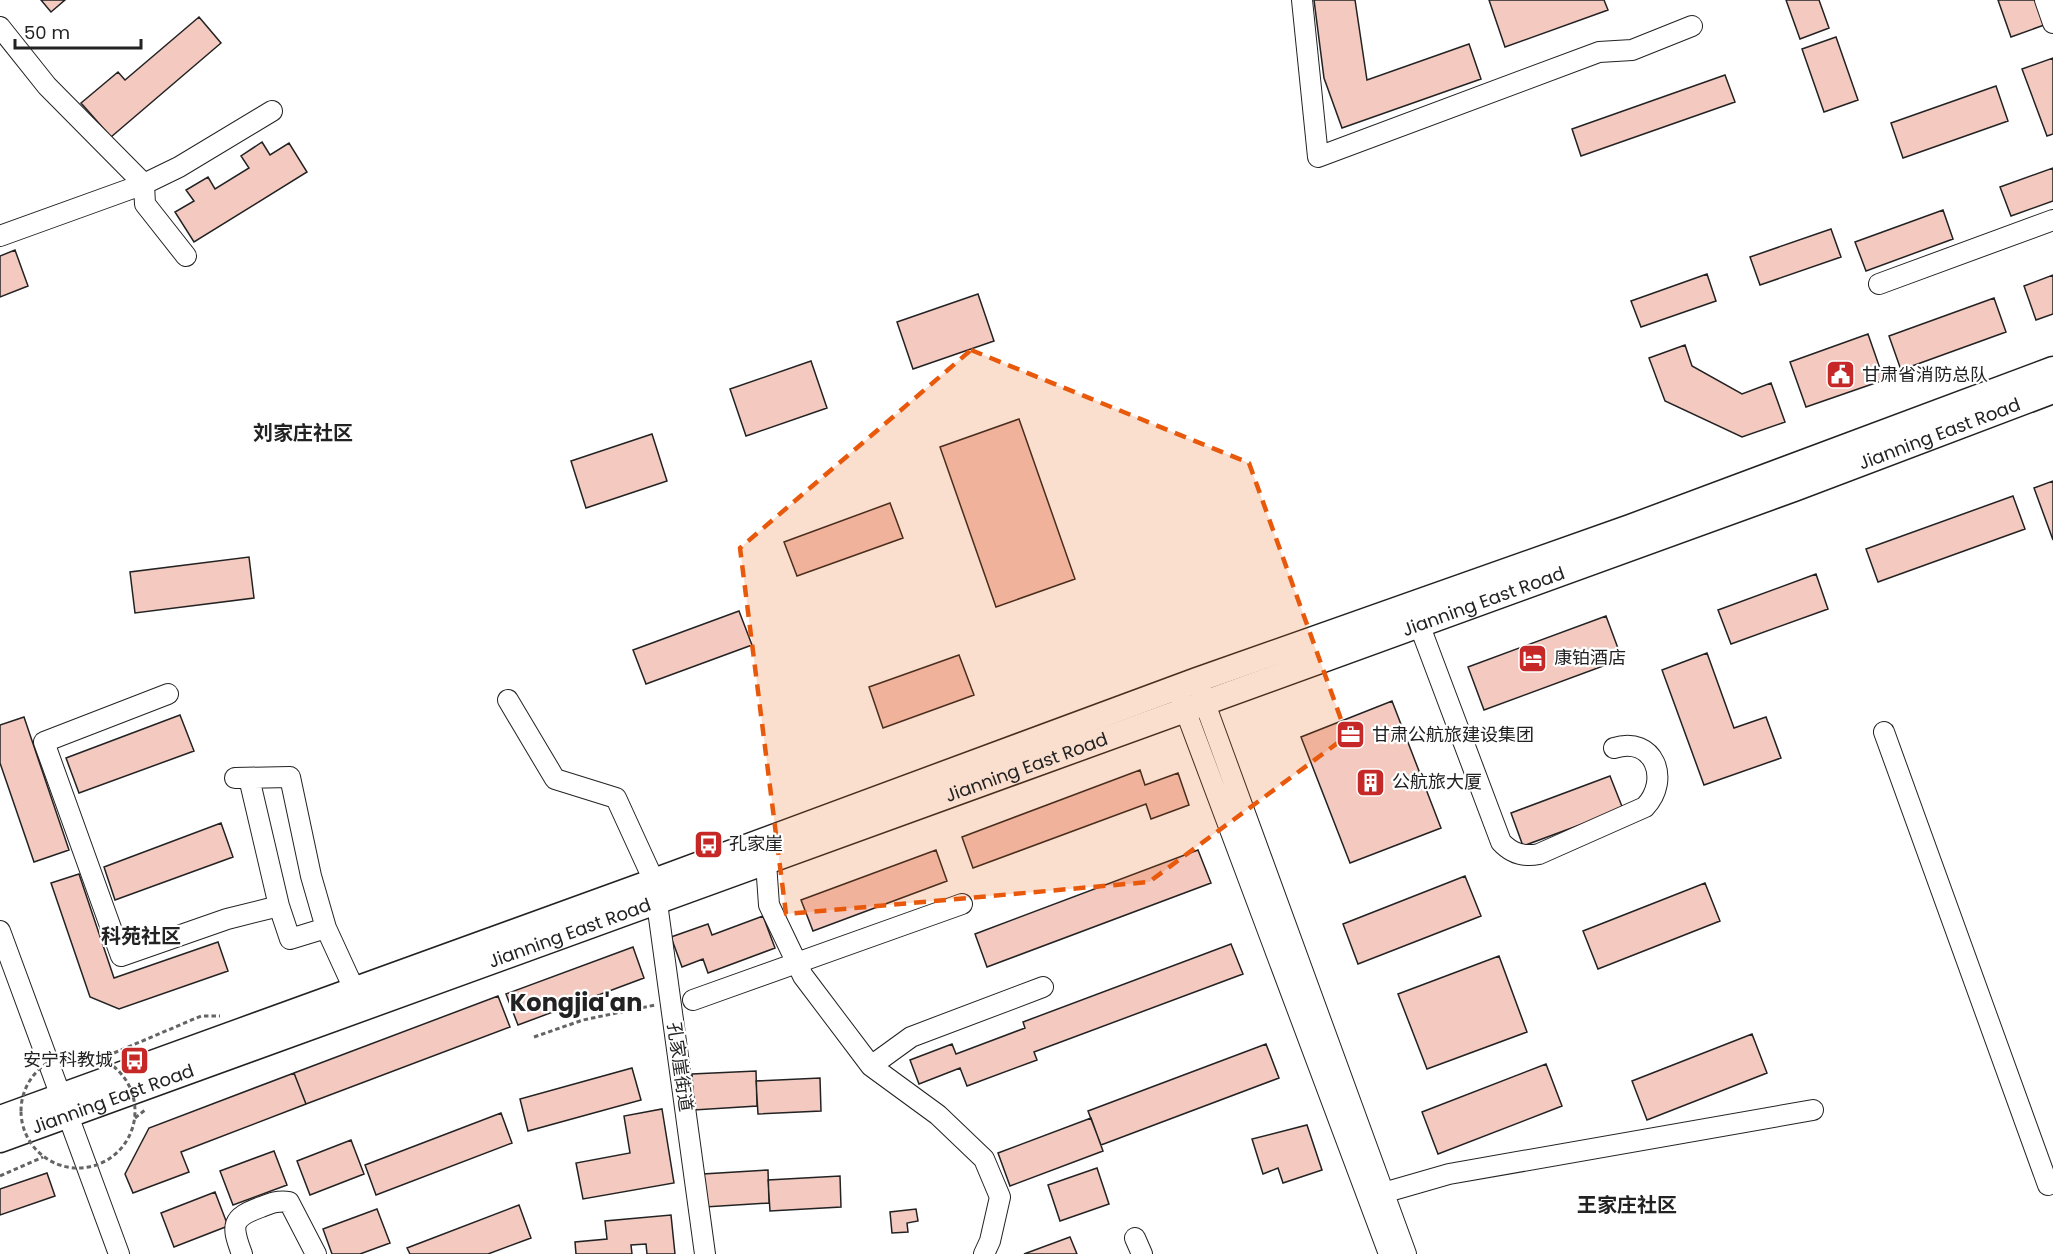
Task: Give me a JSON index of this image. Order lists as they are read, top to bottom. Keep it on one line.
{"streets":{"main road":["Jianning East Road"],"street":["孔家崖街道"]},"crossings":[["Jianning East Road","孔家崖街道"]],"districts":["刘家庄社区","科苑社区","Kongjia'an","王家庄社区"],"places":{"public building":["甘肃省消防总队"],"hotel":["康铂酒店"],"office":["甘肃公航旅建设集团"],"building":["公航旅大厦"],"bus stop":["孔家崖","安宁科教城"]},"scale_bar":"50 m"}
